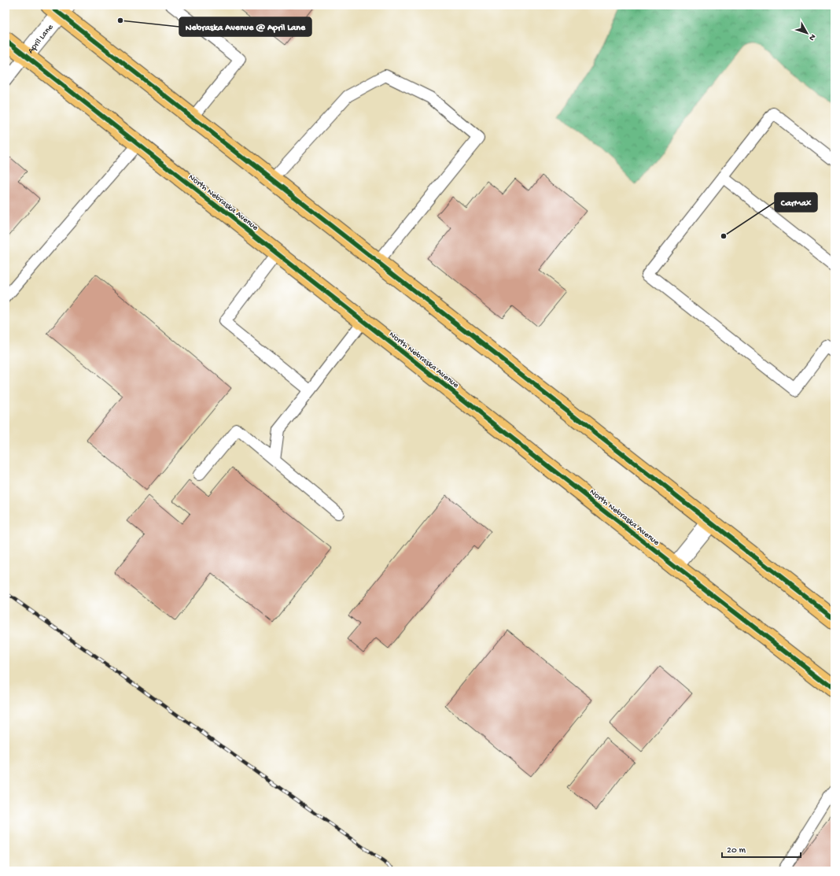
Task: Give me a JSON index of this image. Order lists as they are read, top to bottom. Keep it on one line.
{"streets":{"main road":["North Nebraska Avenue"],"street":["April Lane"]},"crossings":[["April Lane","North Nebraska Avenue"]],"places":["Nebraska Avenue @ April Lane","CarMax"],"scale_bar":"20 m","north":"bottom right"}
